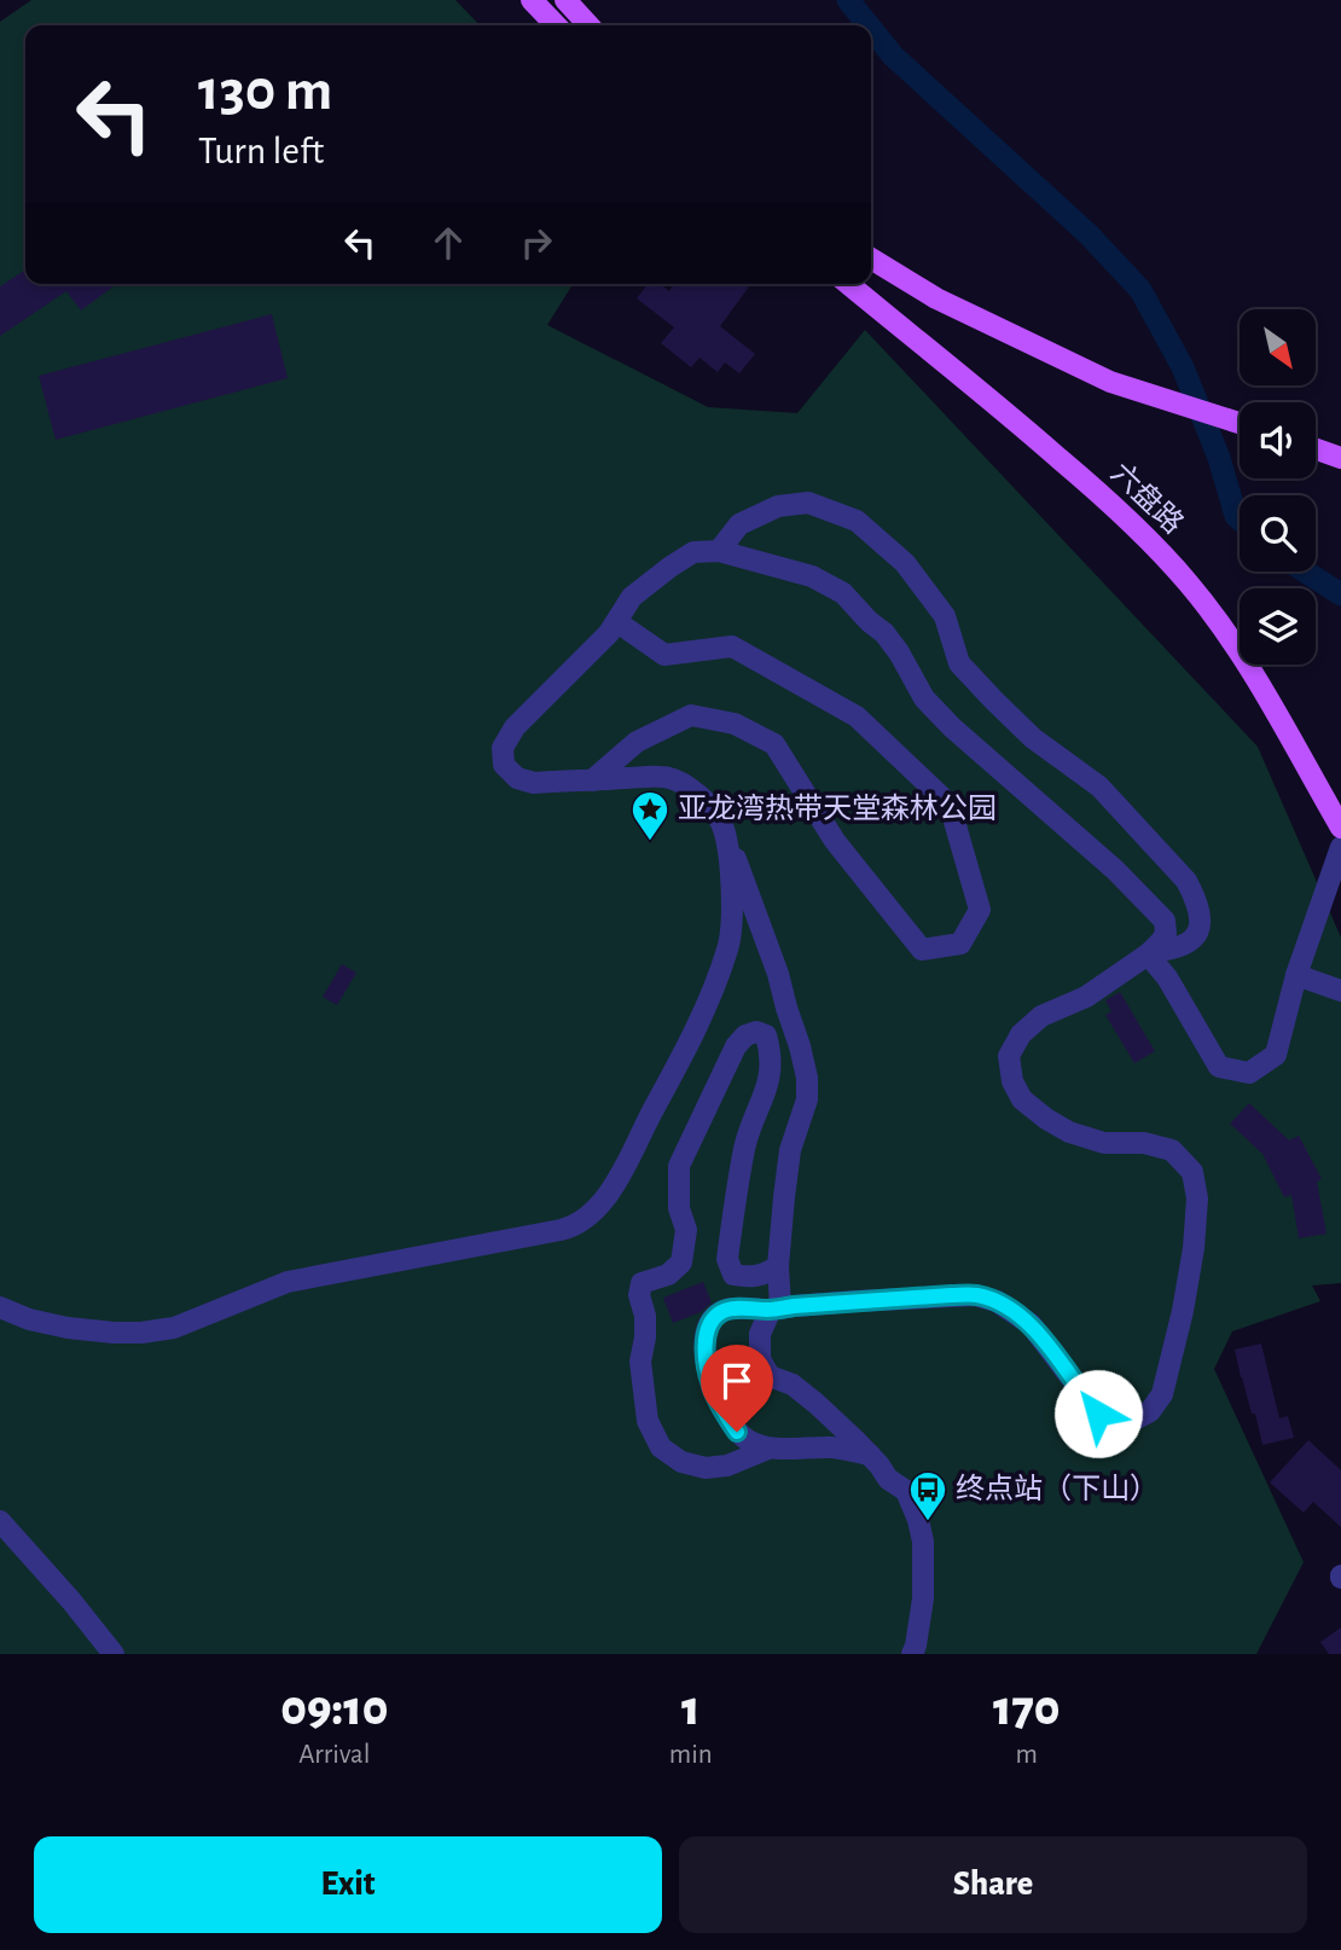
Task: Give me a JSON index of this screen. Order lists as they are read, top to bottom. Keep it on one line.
{"streets":{"main road":["六盘路"]},"places":{"place":["亚龙湾热带天堂森林公园"],"bus stop":["终点站（下山）"]},"north":"bottom right","page":{"turn":["130 m","Turn left"],"eta":["09:10","Arrival","1","min","170","m"],"buttons":["Exit","Share"]}}
